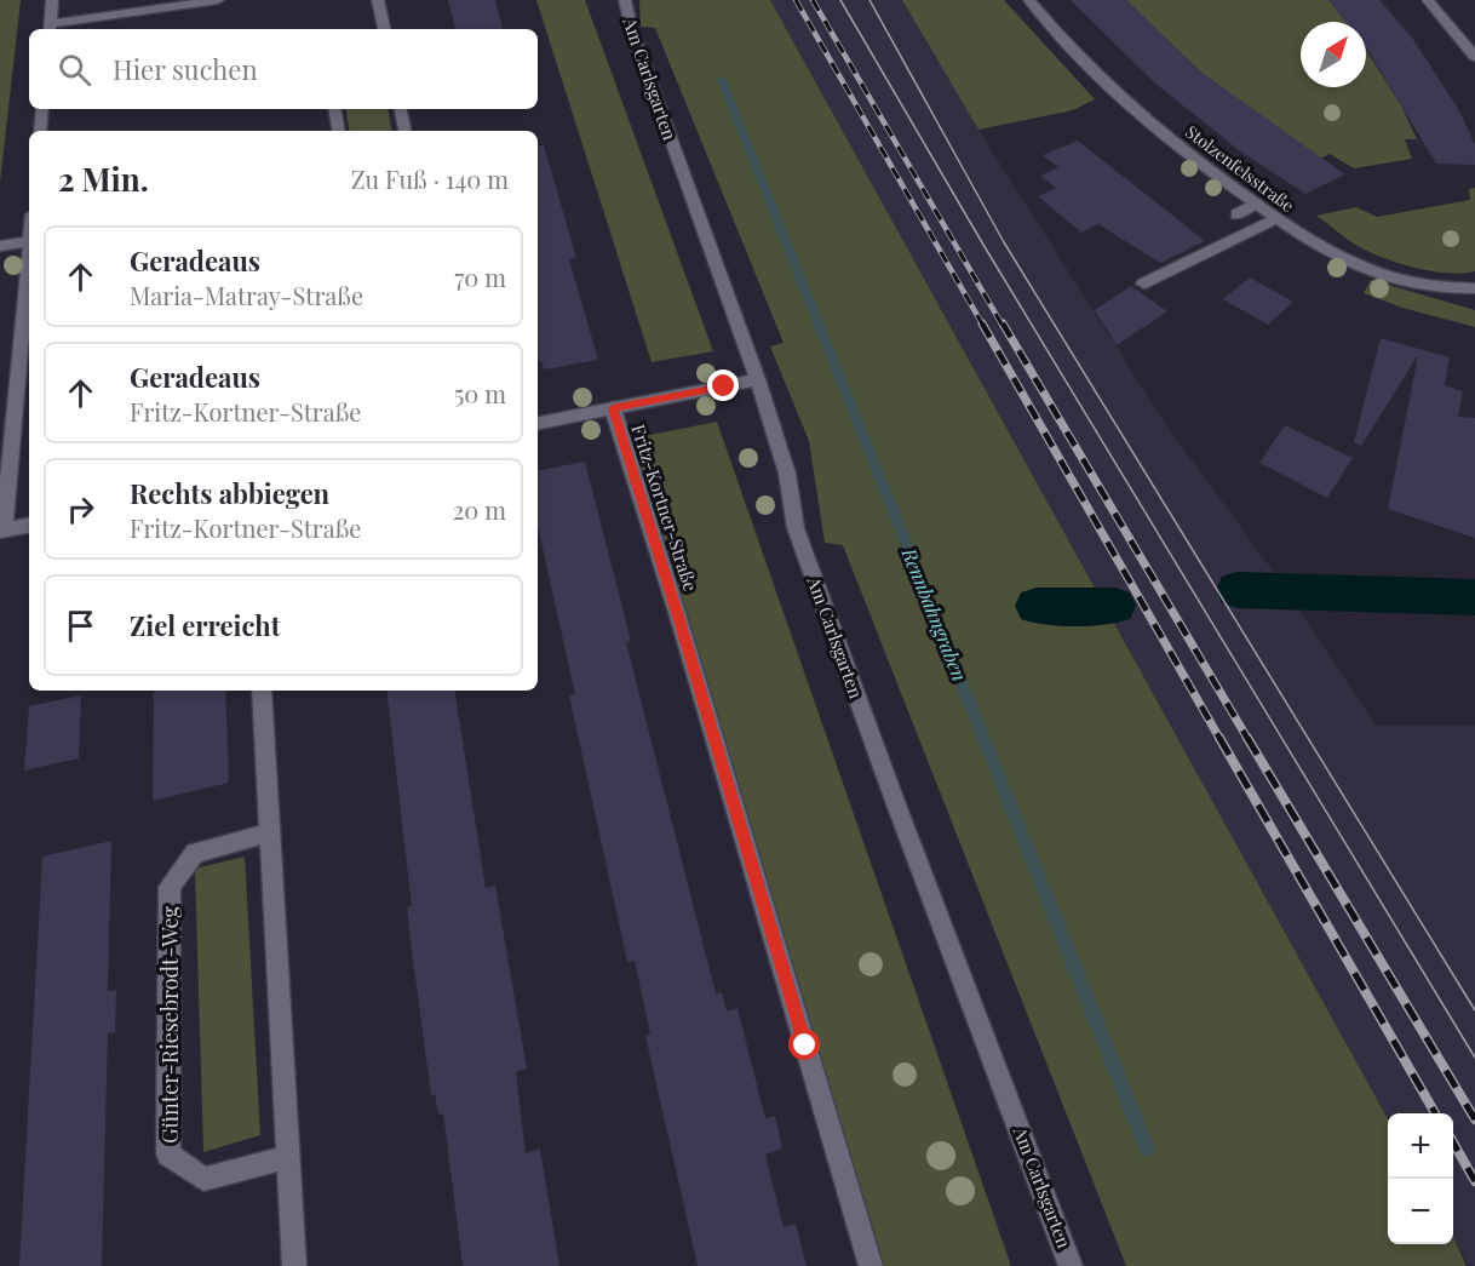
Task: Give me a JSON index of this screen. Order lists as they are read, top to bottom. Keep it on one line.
{"streets":{"street":["Am Carlsgarten","Stolzenfelsstraße","Fritz-Kortner-Straße","Günter-Riesebrodt-Weg"]},"crossings":[["Am Carlsgarten","Fritz-Kortner-Straße"]],"water":["Rennbahngraben"],"north":"top right","page":{"search":"Hier suchen","heading":["2 Min.","Zu Fuß · 140 m"],"list":[["Geradeaus","Maria-Matray-Straße","70 m"],["Geradeaus","Fritz-Kortner-Straße","50 m"],["Rechts abbiegen","Fritz-Kortner-Straße","20 m"],"Ziel erreicht"],"map_buttons":["+","−"]}}
